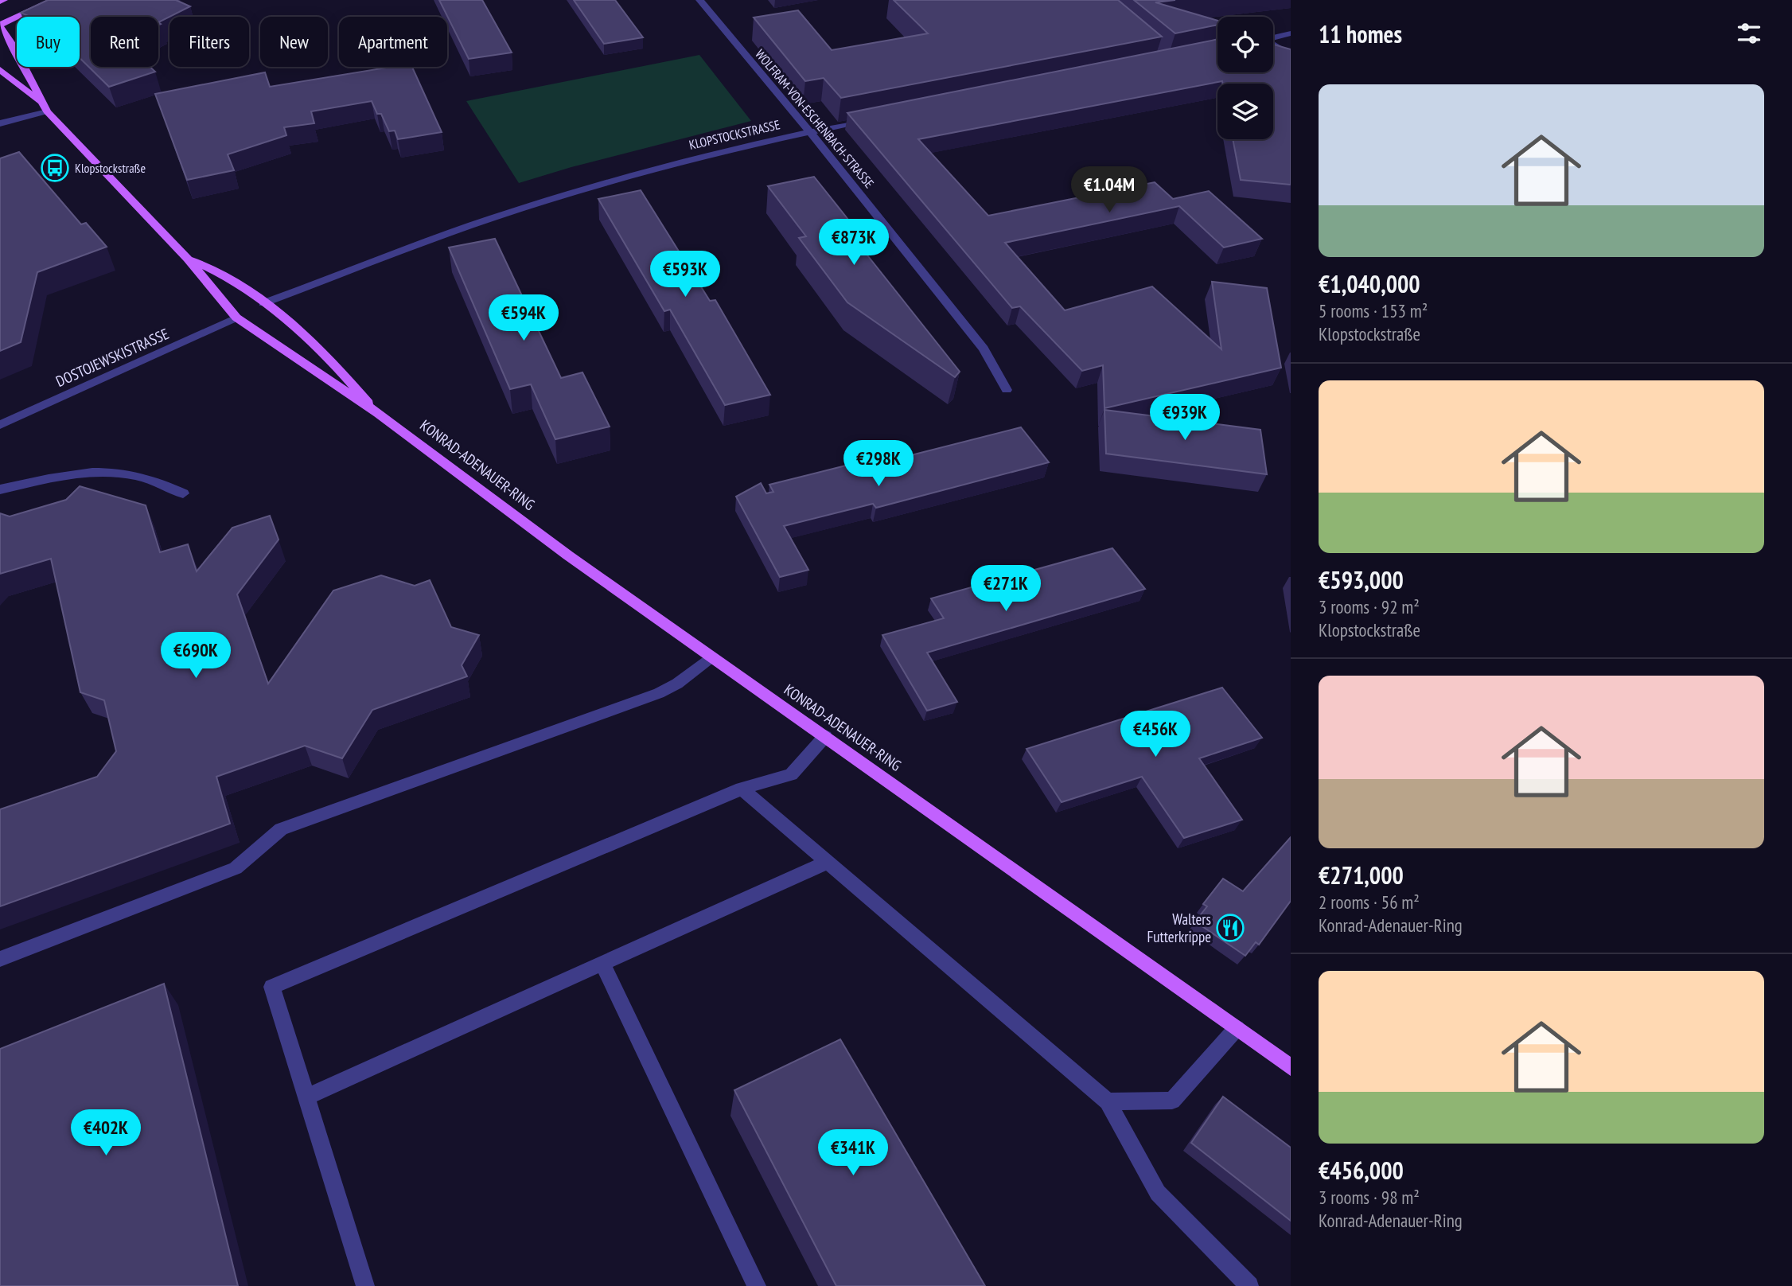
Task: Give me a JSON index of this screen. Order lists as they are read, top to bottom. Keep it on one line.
{"streets":{"main road":["KONRAD-ADENAUER-RING"],"street":["WOLFRAM-VON-ESCHENBACH-STRASSE","KLOPSTOCKSTRASSE","DOSTOJEWSKISTRASSE"]},"crossings":[["WOLFRAM-VON-ESCHENBACH-STRASSE","KLOPSTOCKSTRASSE"],["KLOPSTOCKSTRASSE","KONRAD-ADENAUER-RING"],["DOSTOJEWSKISTRASSE","KONRAD-ADENAUER-RING"]],"places":{"bus stop":["Klopstockstraße"],"restaurant":["Walters Futterkrippe"]},"page":{"heading":"11 homes","chip":["Buy","Rent","Filters","New","Apartment"],"list":[{"name":"€1,040,000","note":"5 rooms · 153 m² · Klopstockstraße"},{"name":"€593,000","note":"3 rooms · 92 m² · Klopstockstraße"},{"name":"€271,000","note":"2 rooms · 56 m² · Konrad-Adenauer-Ring"},{"name":"€456,000","note":"3 rooms · 98 m² · Konrad-Adenauer-Ring"}],"price":["€1.04M","€873K","€593K","€594K","€939K","€298K","€271K","€690K","€456K","€402K","€341K"]}}
